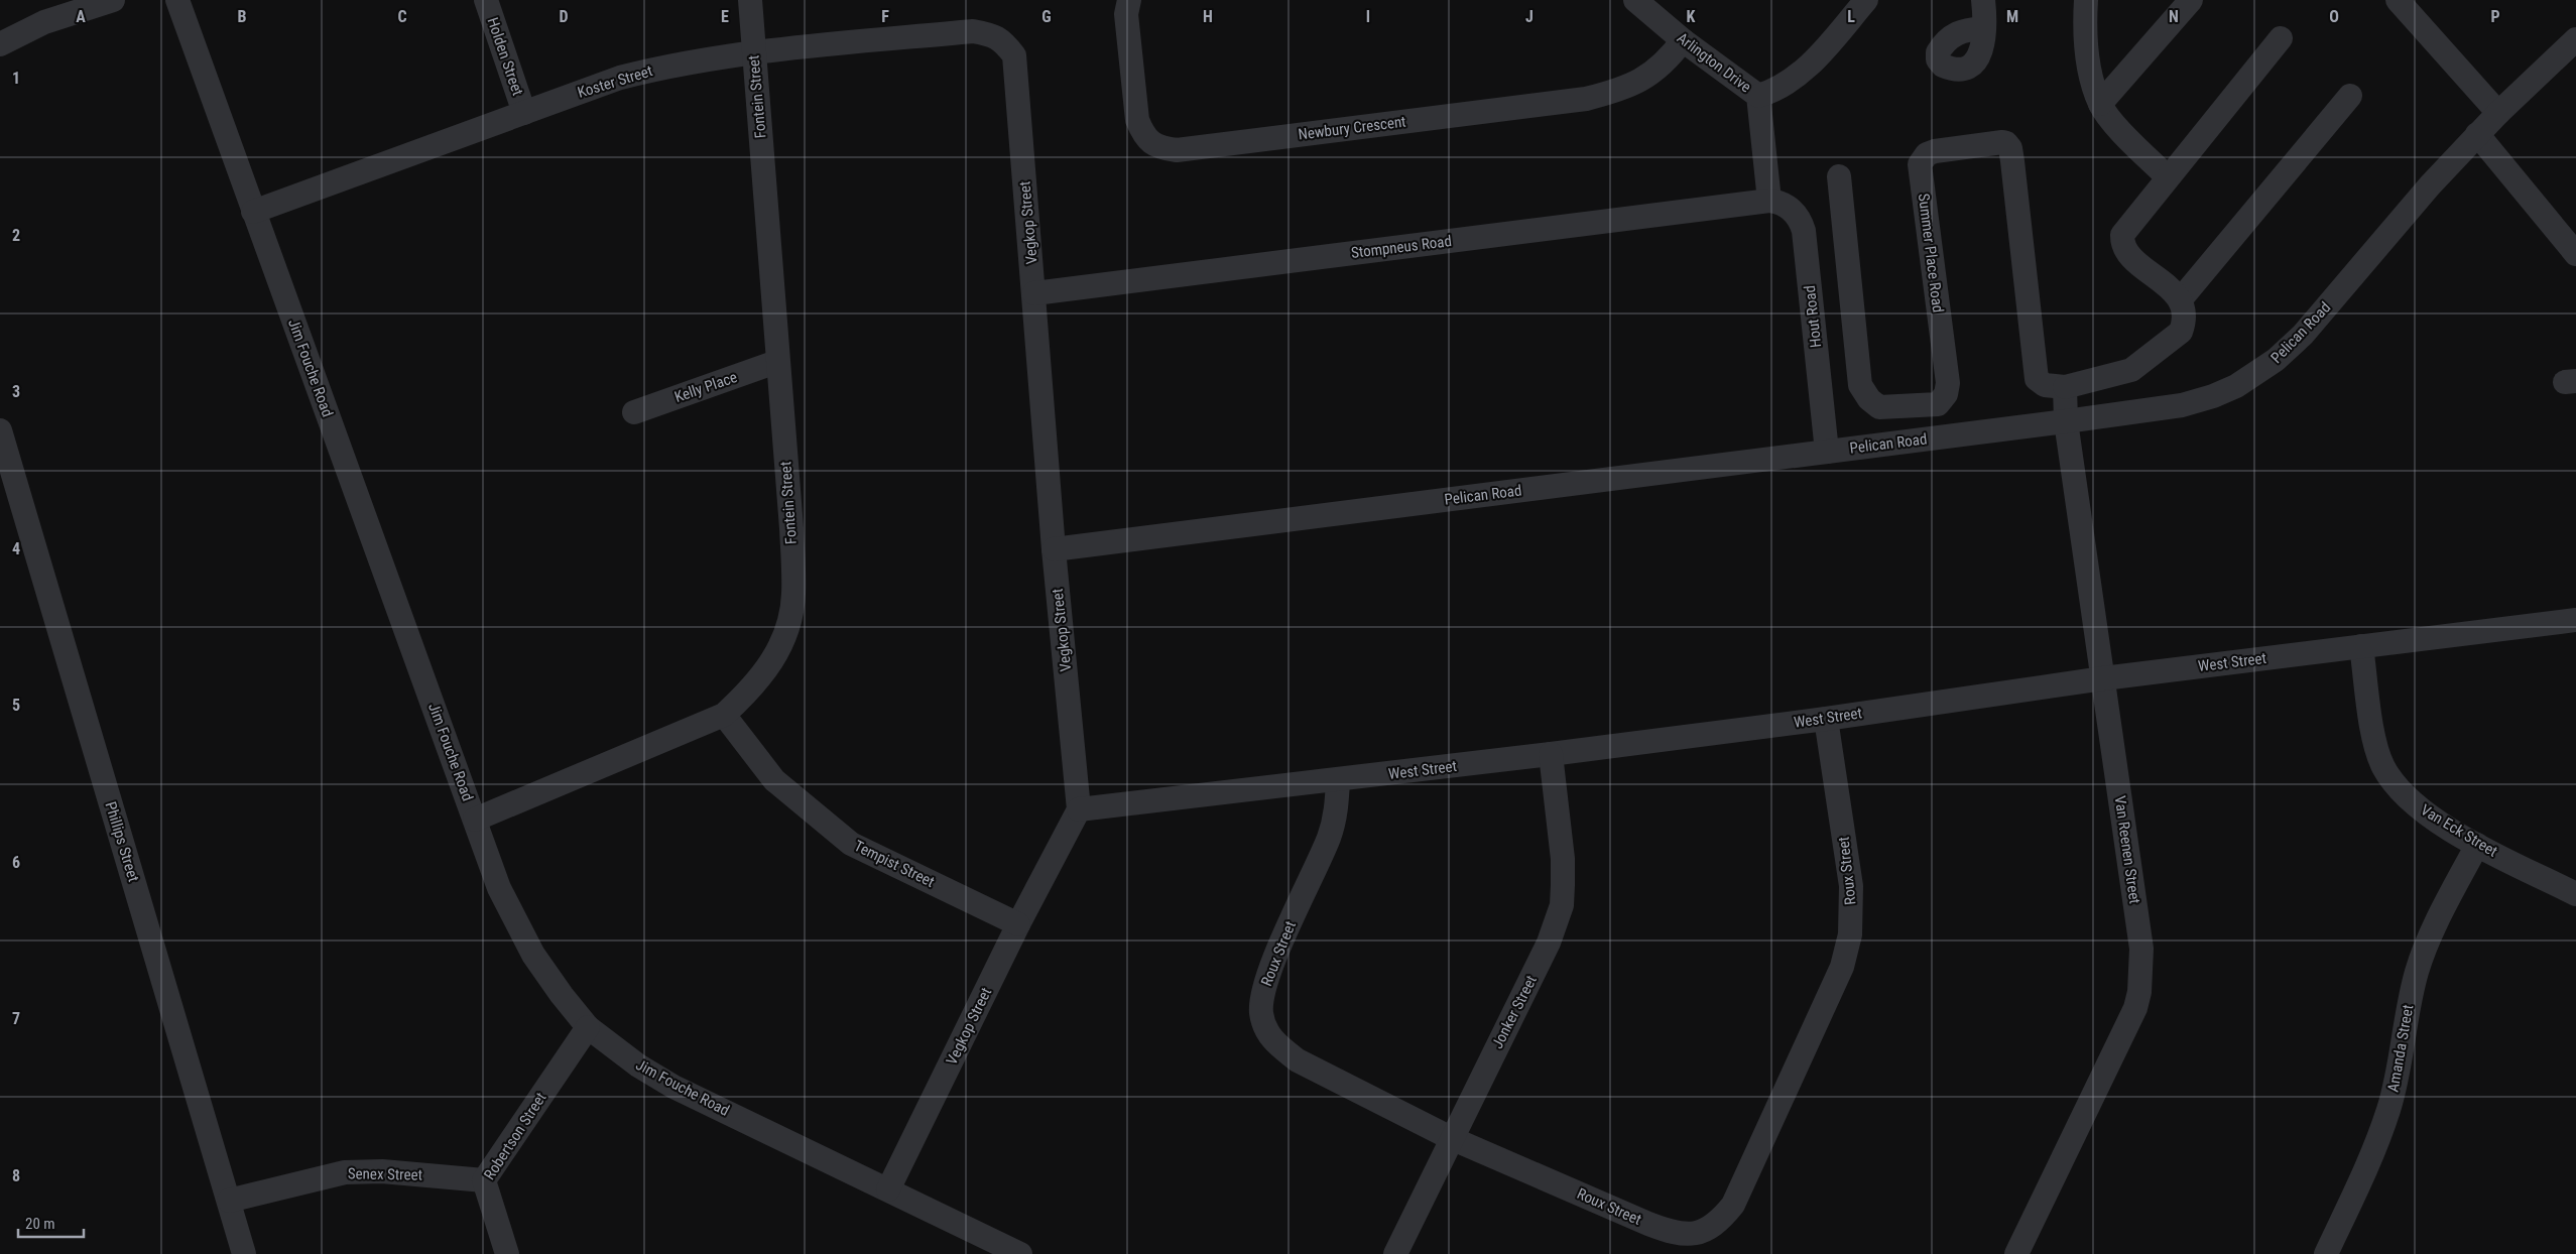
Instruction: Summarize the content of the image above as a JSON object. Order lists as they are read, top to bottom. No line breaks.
{"streets":{"street":["Holden Street","Arlington Drive","Koster Street","Fontein Street","Newbury Crescent","Vegkop Street","Stompneus Road","Summer Place Road","Hout Road","Pelican Road","Jim Fouche Road","Kelly Place","West Street","Van Eck Street","Phillips Street","Van Reenen Street","Tempist Street","Roux Street","Jonker Street","Amanda Street","Robertson Street","Senex Street"]},"crossings":[["Holden Street","Koster Street"],["Arlington Drive","Newbury Crescent"],["Arlington Drive","Stompneus Road"],["Arlington Drive","Hout Road"],["Koster Street","Fontein Street"],["Koster Street","Vegkop Street"],["Koster Street","Jim Fouche Road"],["Fontein Street","Jim Fouche Road"],["Fontein Street","Kelly Place"],["Fontein Street","Tempist Street"],["Vegkop Street","Stompneus Road"],["Vegkop Street","Pelican Road"],["Vegkop Street","Jim Fouche Road"],["Vegkop Street","West Street"],["Vegkop Street","Tempist Street"],["Stompneus Road","Hout Road"],["Hout Road","Pelican Road"],["Pelican Road","Van Reenen Street"],["Jim Fouche Road","Robertson Street"],["West Street","Van Eck Street"],["West Street","Van Reenen Street"],["West Street","Roux Street"],["West Street","Jonker Street"],["Van Eck Street","Amanda Street"],["Phillips Street","Senex Street"],["Roux Street","Jonker Street"],["Robertson Street","Senex Street"]],"scale_bar":"20 m","grid":{"columns":["A","B","C","D","E","F","G","H","I","J","K","L","M","N","O","P"],"rows":["1","2","3","4","5","6","7","8"]}}
